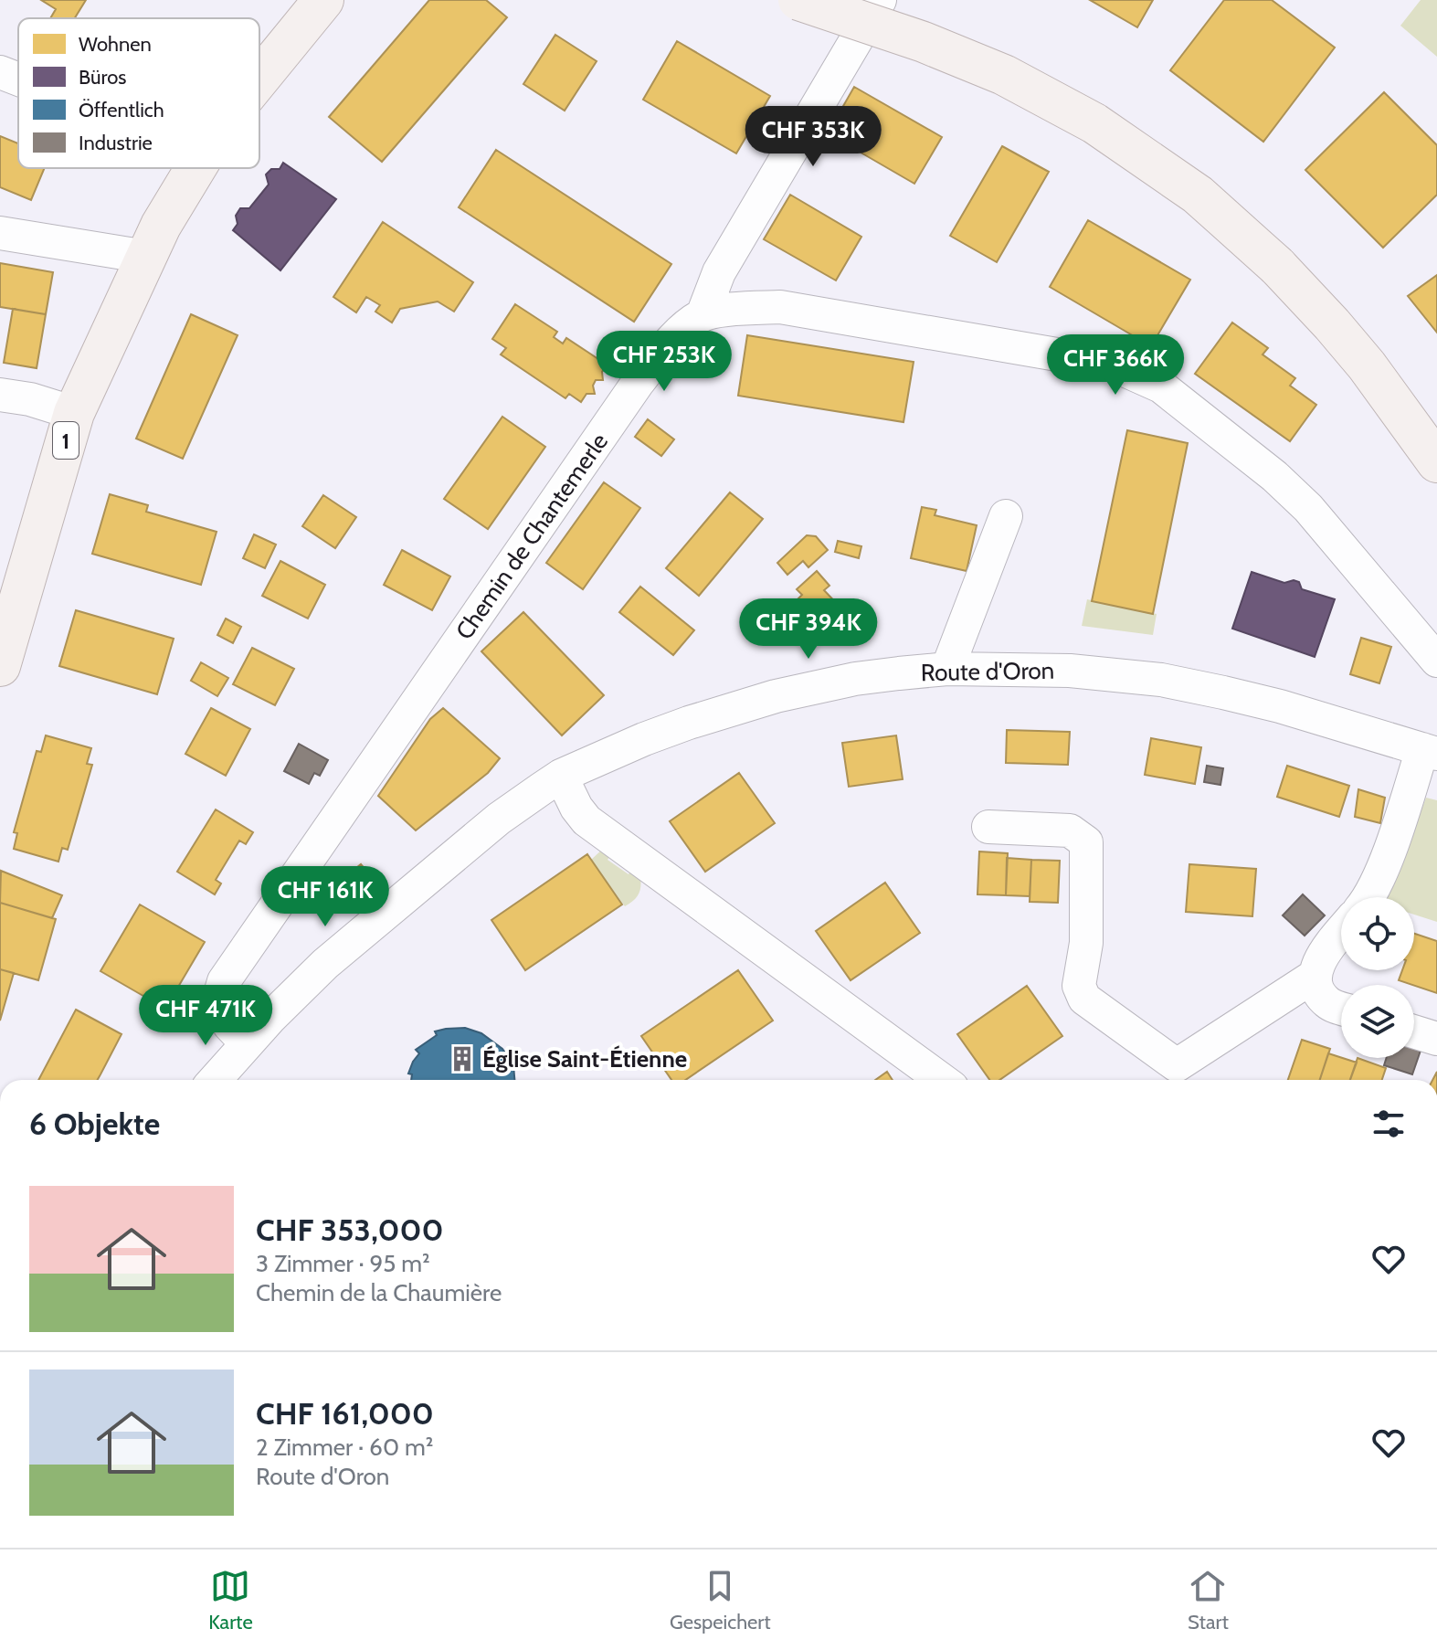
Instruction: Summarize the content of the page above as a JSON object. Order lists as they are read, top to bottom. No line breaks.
{"streets":{"main road":["1"],"street":["Chemin de Chantemerle","Route d'Oron"]},"crossings":[["Chemin de Chantemerle","Route d'Oron"]],"places":{"building":["Église Saint-Étienne"]},"legend":["Wohnen","Büros","Öffentlich","Industrie"],"page":{"price":["CHF 353K","CHF 253K","CHF 366K","CHF 394K","CHF 161K","CHF 471K"],"heading":"6 Objekte","list":[{"name":"CHF 353,000","note":"3 Zimmer · 95 m² · Chemin de la Chaumière"},{"name":"CHF 161,000","note":"2 Zimmer · 60 m² · Route d'Oron"}],"tabs":["Karte","Gespeichert","Start"]}}
